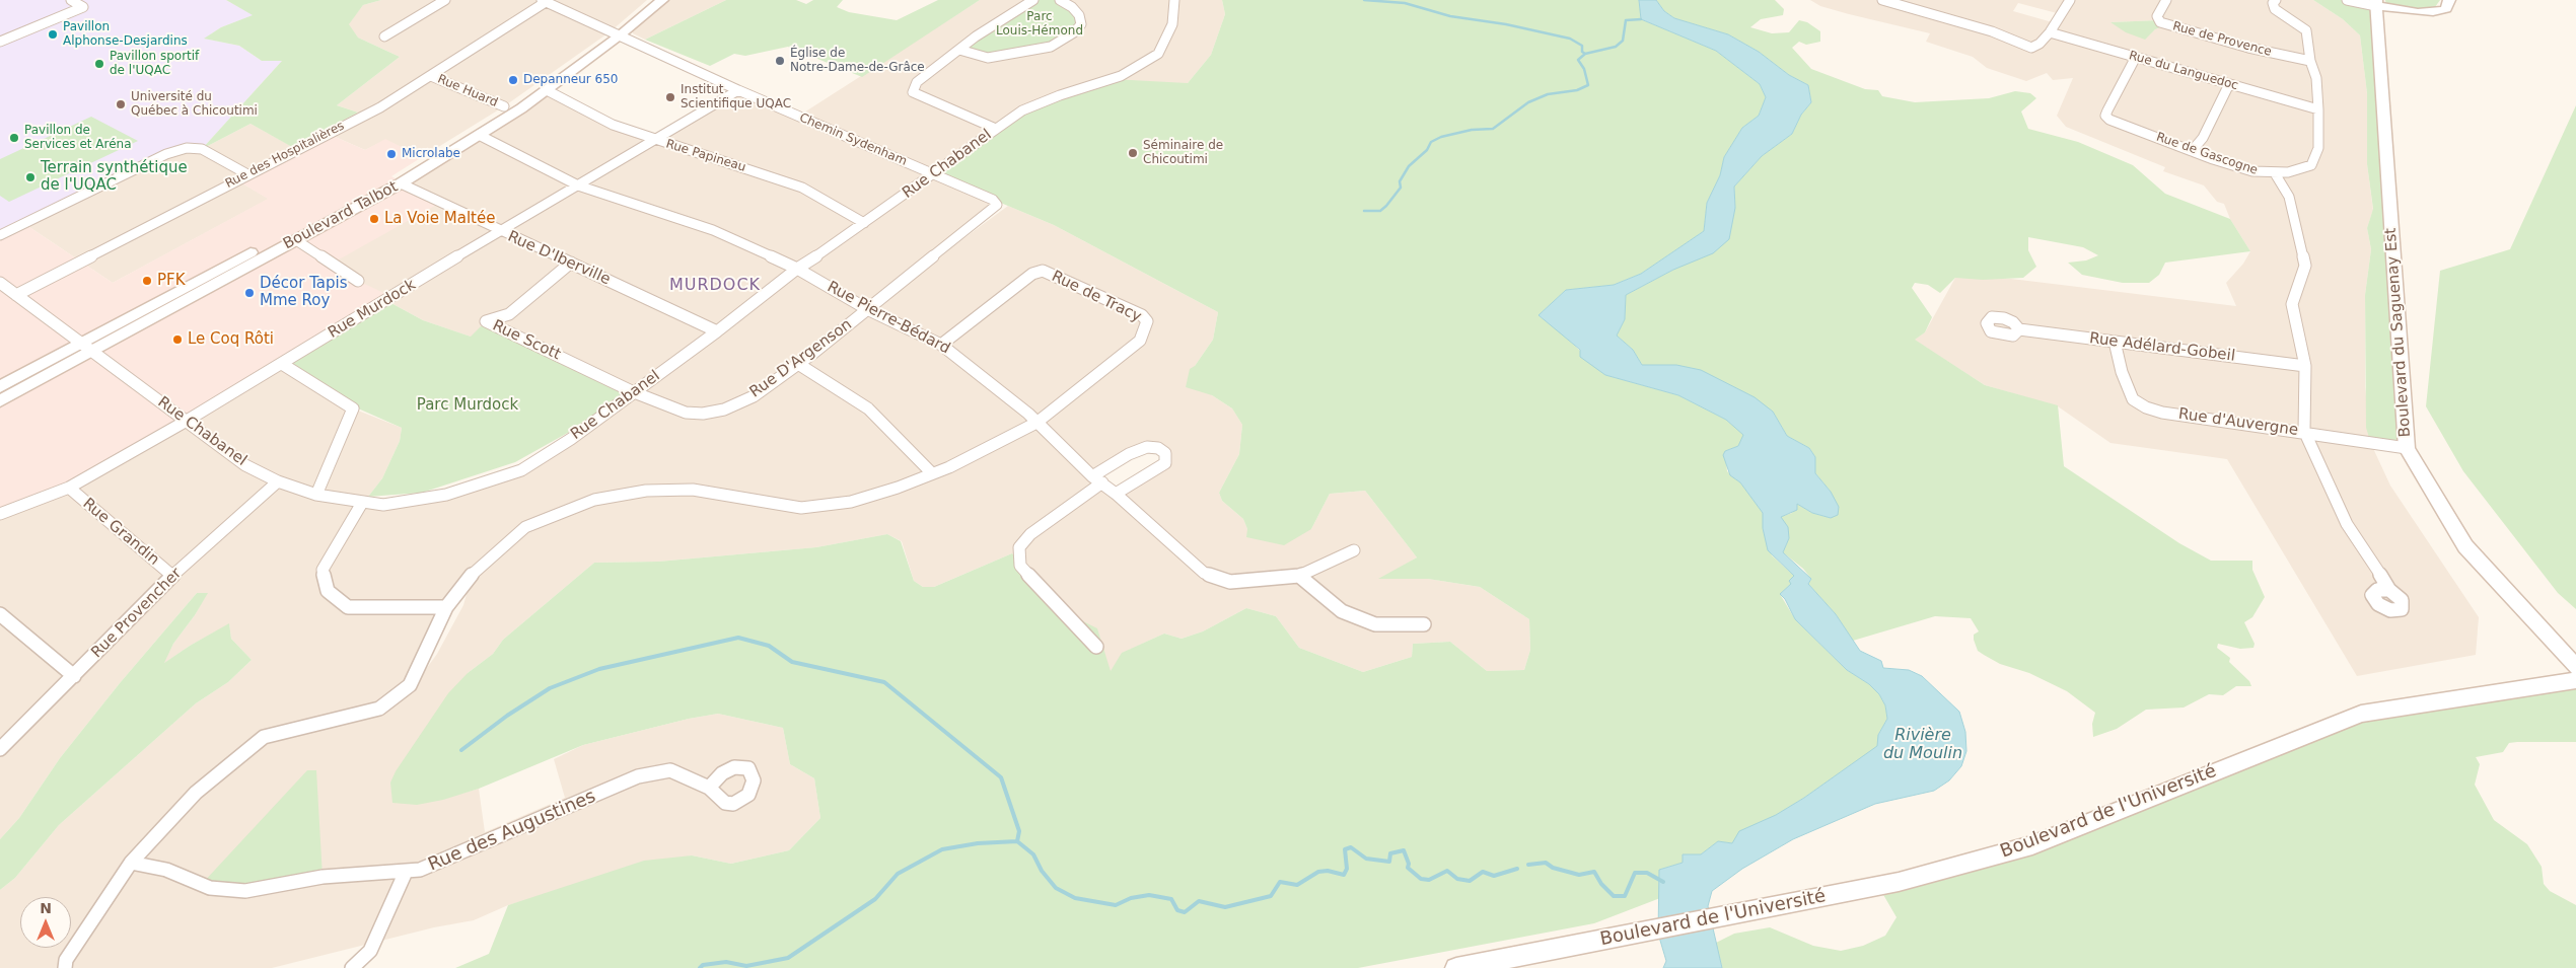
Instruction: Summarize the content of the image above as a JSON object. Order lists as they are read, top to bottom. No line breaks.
{"streets":{"main road":["Boulevard Talbot","Boulevard du Saguenay Est","Boulevard de l'Université"],"street":["Rue de Provence","Rue du Languedoc","Rue Huard","Chemin Sydenham","Rue de Gascogne","Rue des Hospitalières","Rue Papineau","Rue Chabanel","Rue D'Iberville","Rue de Tracy","Rue Murdock","Rue Pierre-Bédard","Rue Scott","Rue Adélard-Gobeil","Rue D'Argenson","Rue d'Auvergne","Rue Grandin","Rue Provencher","Rue des Augustines"]},"crossings":[["Rue de Provence","Rue de Gascogne"],["Rue du Languedoc","Rue de Gascogne"],["Rue Huard","Rue des Hospitalières"],["Rue Huard","Boulevard Talbot"],["Chemin Sydenham","Rue des Hospitalières"],["Chemin Sydenham","Rue Chabanel"],["Chemin Sydenham","Boulevard Talbot"],["Chemin Sydenham","Rue Murdock"],["Chemin Sydenham","Rue D'Argenson"],["Rue des Hospitalières","Rue Chabanel"],["Rue Papineau","Rue Chabanel"],["Rue Papineau","Boulevard Talbot"],["Rue Papineau","Rue Murdock"],["Rue Chabanel","Boulevard Talbot"],["Rue Chabanel","Rue D'Iberville"],["Rue Chabanel","Rue Murdock"],["Rue Chabanel","Rue Pierre-Bédard"],["Rue Chabanel","Rue Scott"],["Rue Chabanel","Rue D'Argenson"],["Rue Chabanel","Rue Provencher"],["Boulevard Talbot","Rue D'Iberville"],["Boulevard Talbot","Rue Pierre-Bédard"],["Rue D'Iberville","Rue Murdock"],["Rue D'Iberville","Rue Scott"],["Rue de Tracy","Rue Pierre-Bédard"],["Rue Murdock","Rue Pierre-Bédard"],["Rue Murdock","Rue Grandin"],["Rue Pierre-Bédard","Rue D'Argenson"],["Boulevard du Saguenay Est","Rue d'Auvergne"],["Rue Scott","Rue D'Argenson"],["Rue Adélard-Gobeil","Rue d'Auvergne"],["Rue Grandin","Rue Provencher"]],"districts":["MURDOCK"],"water":["Rivière du Moulin"],"parks":["Parc Louis-Hémond","Parc Murdock"],"places":["Pavillon Alphonse-Desjardins","Église de Notre-Dame-de-Grâce","Pavillon sportif de l'UQAC","Depanneur 650","Institut Scientifique UQAC","Université du Québec à Chicoutimi","Pavillon de Services et Aréna","Séminaire de Chicoutimi","Microlabe","Terrain synthétique de l'UQAC","La Voie Maltée","PFK","Décor Tapis Mme Roy","Le Coq Rôti"],"north":"top"}
